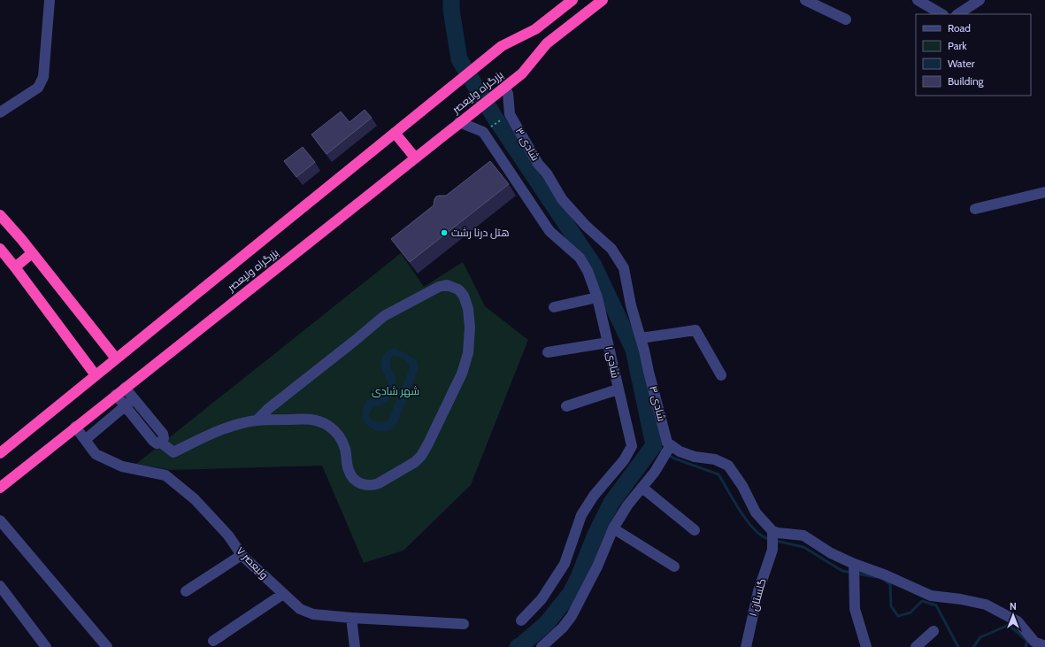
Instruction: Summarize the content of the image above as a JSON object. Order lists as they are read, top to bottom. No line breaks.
{"streets":{"highway":["بزرگراه ولیعصر"],"street":["شادی ۳","شادی ۱","ولیعصر ۷","گلستان ۱"]},"crossings":[["بزرگراه ولیعصر","شادی ۳"],["بزرگراه ولیعصر","ولیعصر ۷"]],"parks":["شهر شادی"],"places":["هتل درنا رشت"],"legend":["Road","Park","Water","Building"],"north":"top"}
